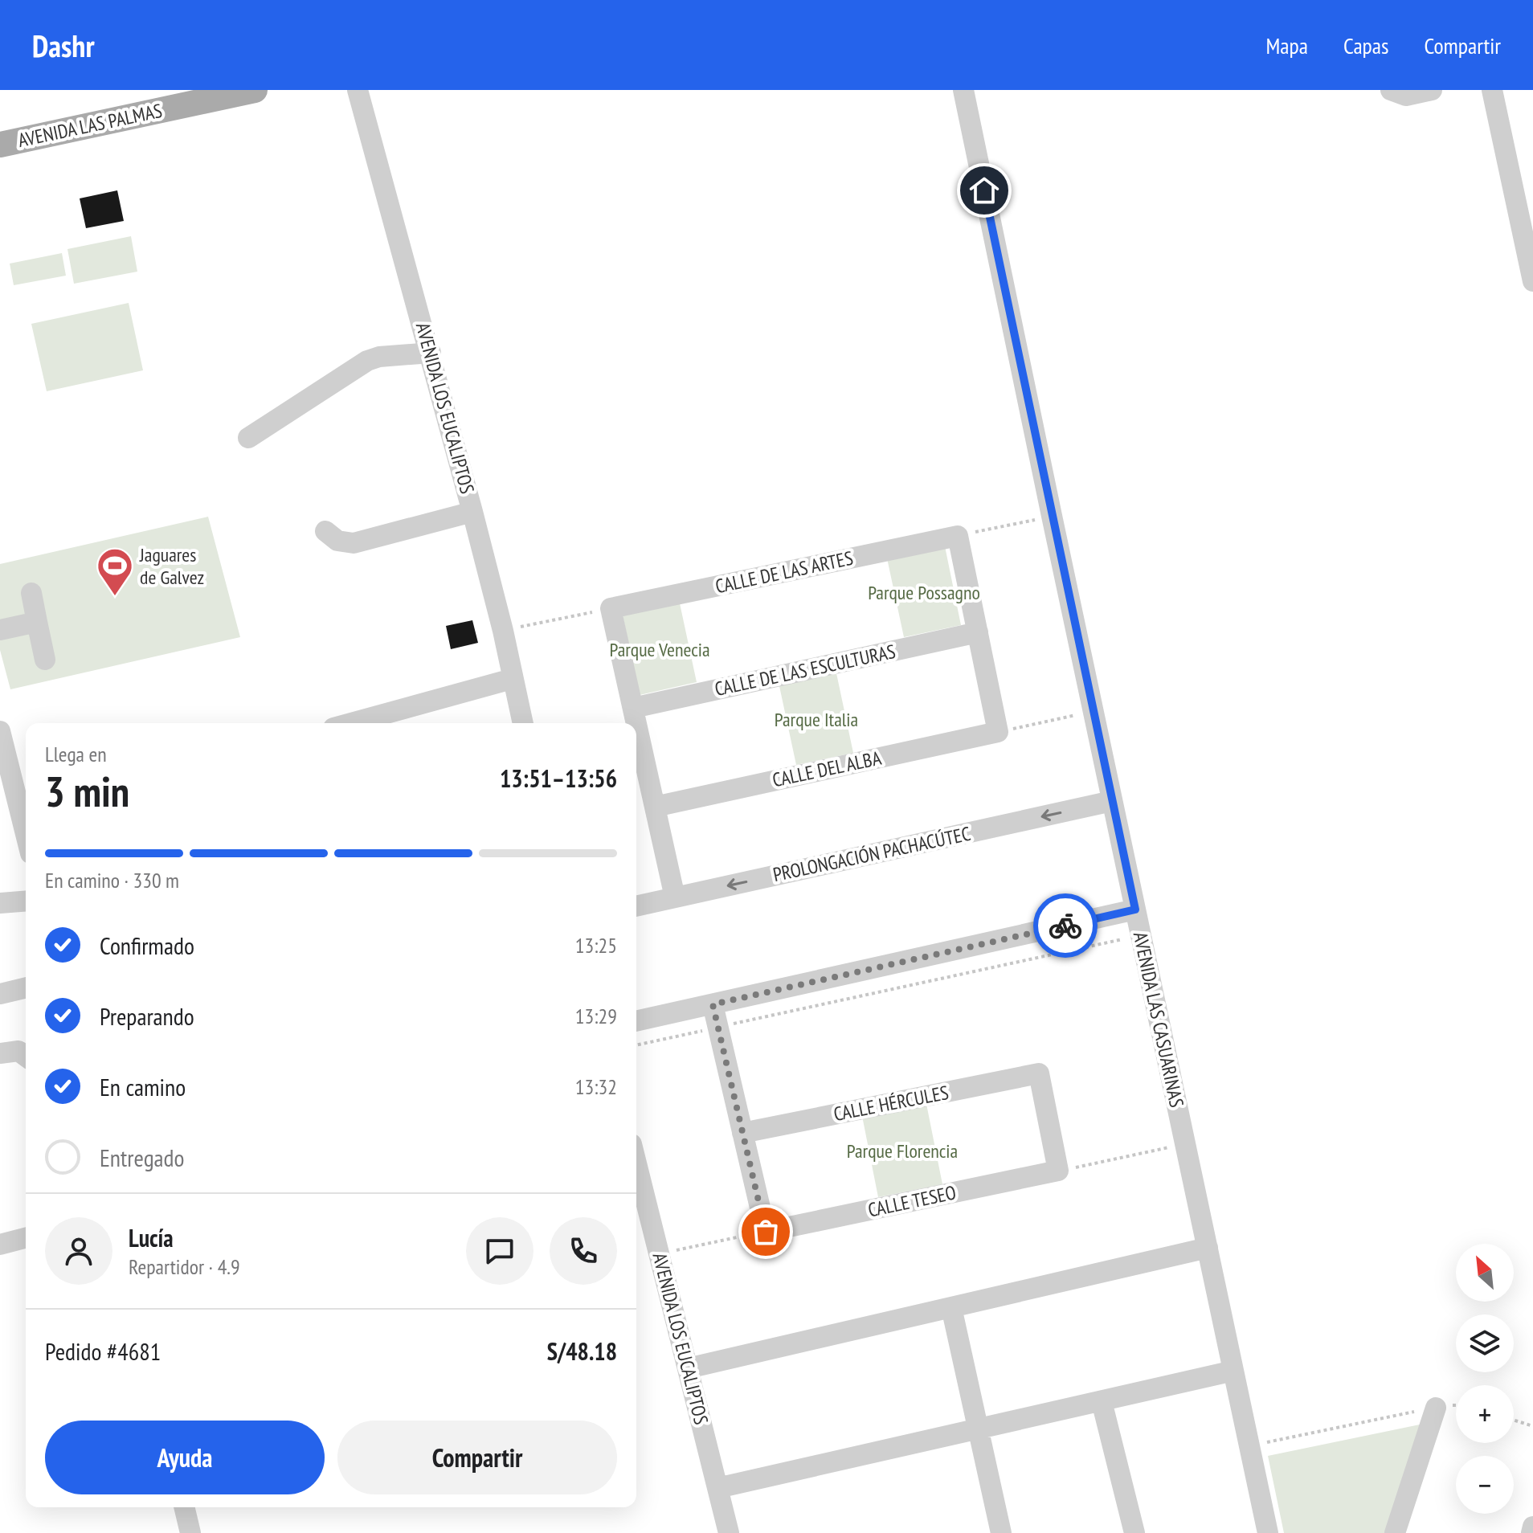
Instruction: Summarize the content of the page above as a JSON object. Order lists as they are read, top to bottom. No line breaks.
{"streets":{"main road":["AVENIDA LAS PALMAS"],"street":["AVENIDA LOS EUCALIPTOS","CALLE DE LAS ARTES","CALLE DE LAS ESCULTURAS","CALLE DEL ALBA","PROLONGACIÓN PACHACÚTEC","AVENIDA LAS CASUARINAS","CALLE HÉRCULES","CALLE TESEO"]},"crossings":[["PROLONGACIÓN PACHACÚTEC","AVENIDA LAS CASUARINAS"],["CALLE HÉRCULES","CALLE TESEO"]],"parks":["Parque Possagno","Parque Venecia","Parque Italia","Parque Florencia"],"places":{"sports":["Jaguares de Galvez"]},"north":"top left","page":{"header":"Dashr","nav":["Mapa","Capas","Compartir"],"heading":["3 min","Llega en","13:51–13:56"],"panel":["Lucía","Repartidor · 4.9","Pedido #4681","S/48.18"],"bar":"En camino · 330 m","list":[["Confirmado","13:25"],["Preparando","13:29"],["En camino","13:32"],"Entregado"],"map_buttons":["+","−"],"buttons":["Ayuda","Compartir"]}}
